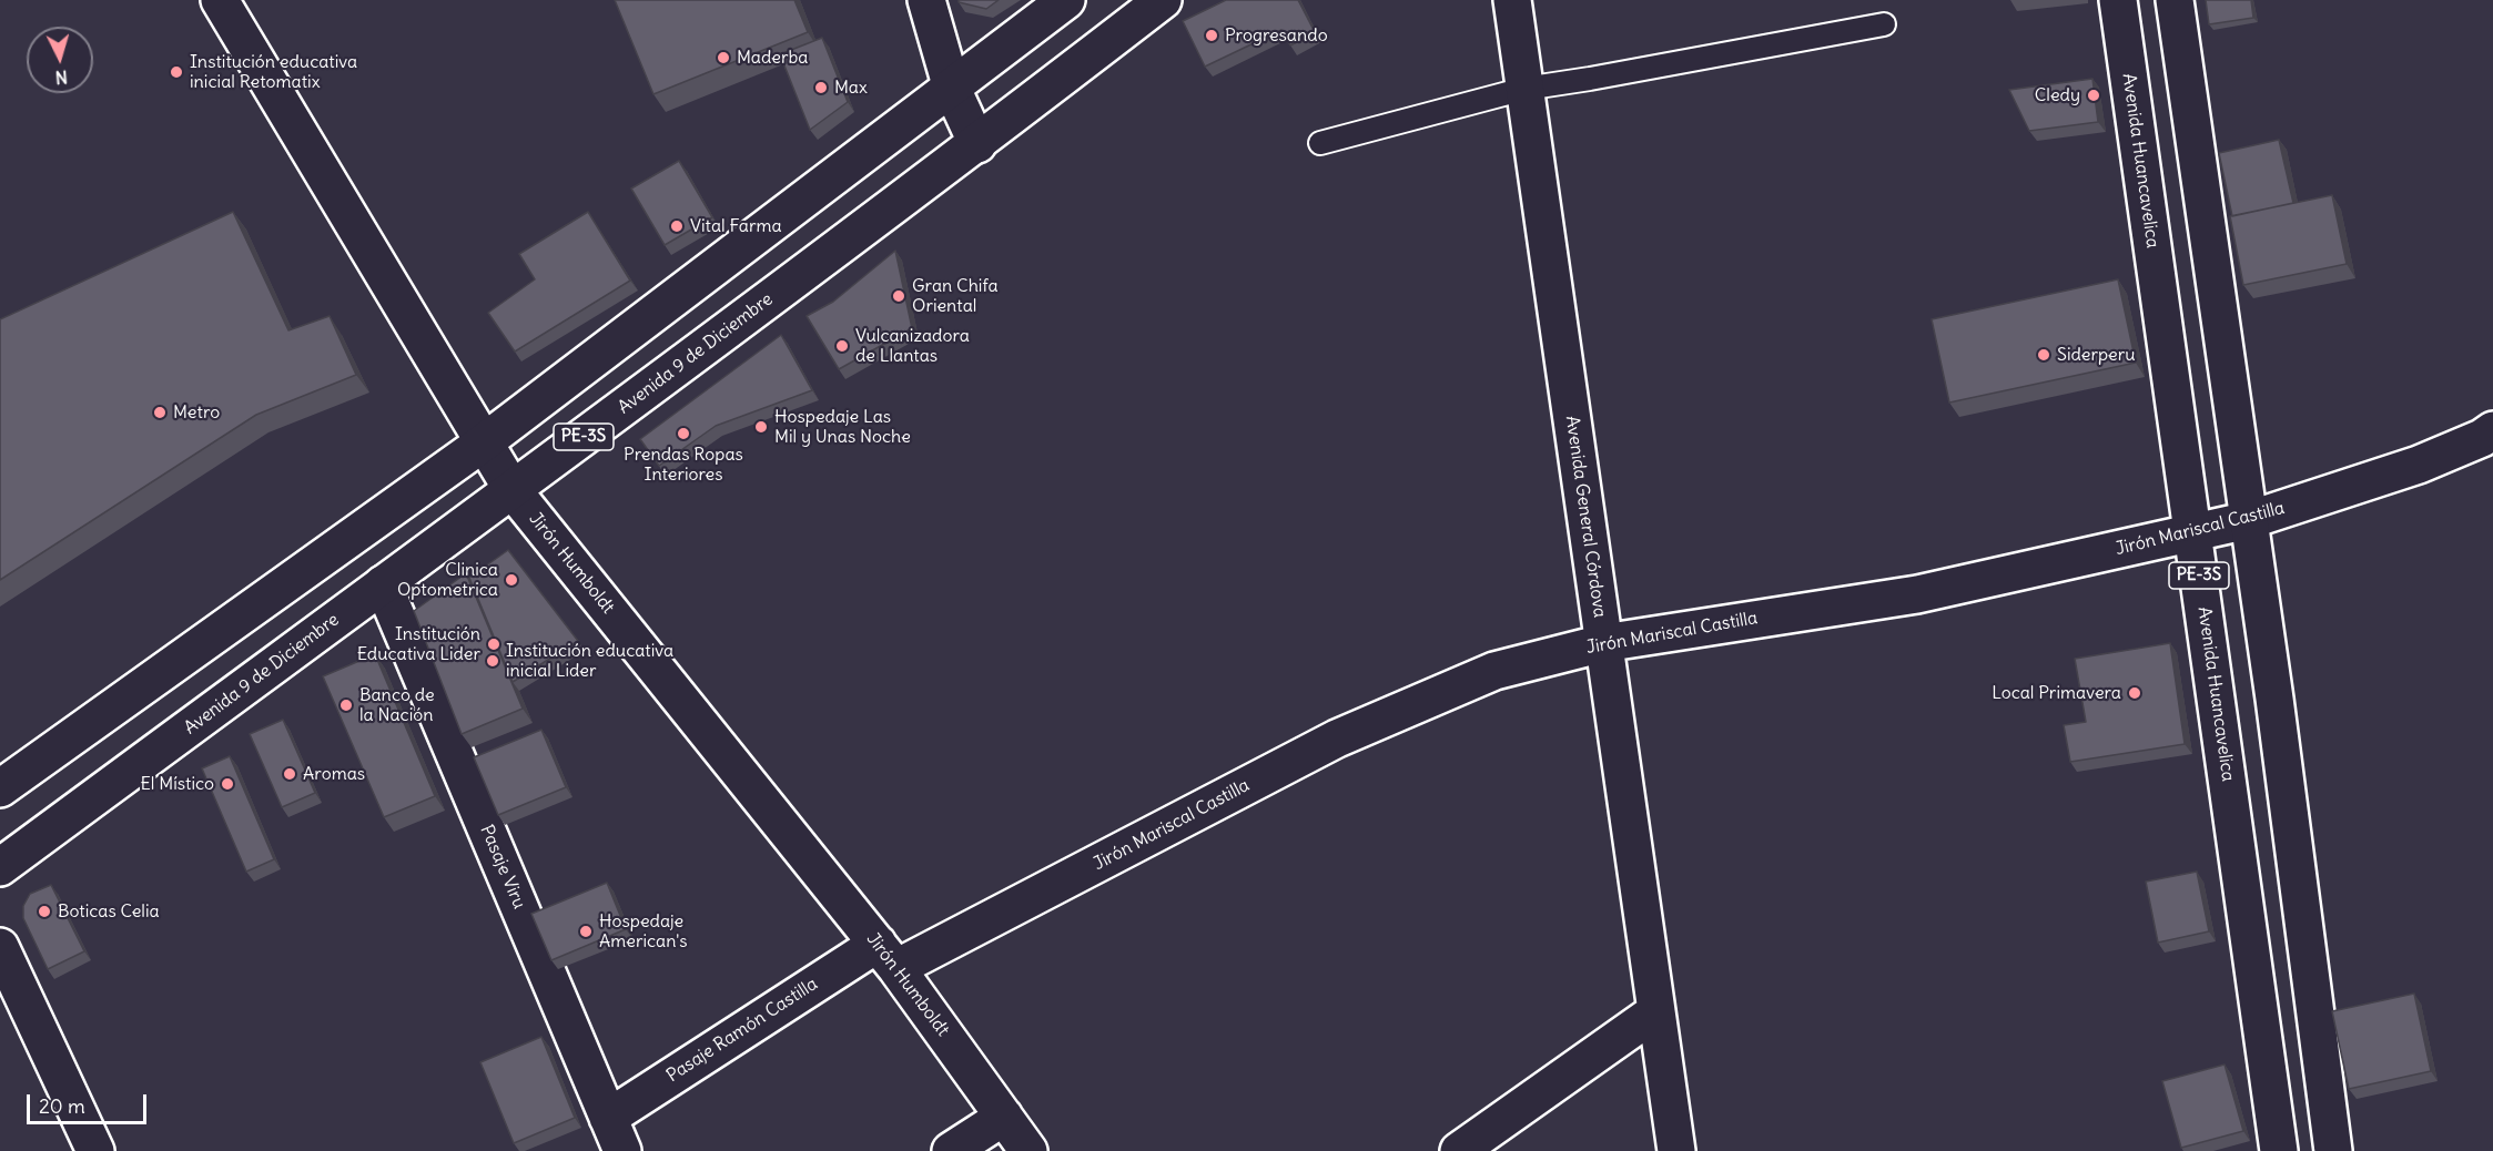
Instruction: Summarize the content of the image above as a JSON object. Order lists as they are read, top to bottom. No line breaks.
{"streets":{"main road":["Avenida Huancavelica","Avenida 9 de Diciembre","PE-3S","Avenida General Córdova","Jirón Mariscal Castilla","Jirón Humboldt","Pasaje Viru","Pasaje Ramón Castilla"]},"crossings":[["Avenida Huancavelica","Jirón Mariscal Castilla"],["Avenida 9 de Diciembre","Jirón Humboldt"],["Avenida 9 de Diciembre","Pasaje Viru"],["PE-3S","Jirón Mariscal Castilla"],["PE-3S","Jirón Humboldt"],["Avenida General Córdova","Jirón Mariscal Castilla"],["Jirón Mariscal Castilla","Jirón Humboldt"],["Jirón Mariscal Castilla","Pasaje Ramón Castilla"],["Jirón Humboldt","Pasaje Ramón Castilla"],["Pasaje Viru","Pasaje Ramón Castilla"]],"places":["Progresando","Maderba","Institución educativa inicial Retomatix","Max","Cledy","Vital Farma","Gran Chifa Oriental","Vulcanizadora de Llantas","Siderperu","Metro","Hospedaje Las Mil y Unas Noche","Prendas Ropas Interiores","Clinica Optometrica","Institución Educativa Lider","Institución educativa inicial Lider","Local Primavera","Banco de la Nación","Aromas","El Místico","Boticas Celia","Hospedaje American's"],"scale_bar":"20 m","north":"bottom"}
